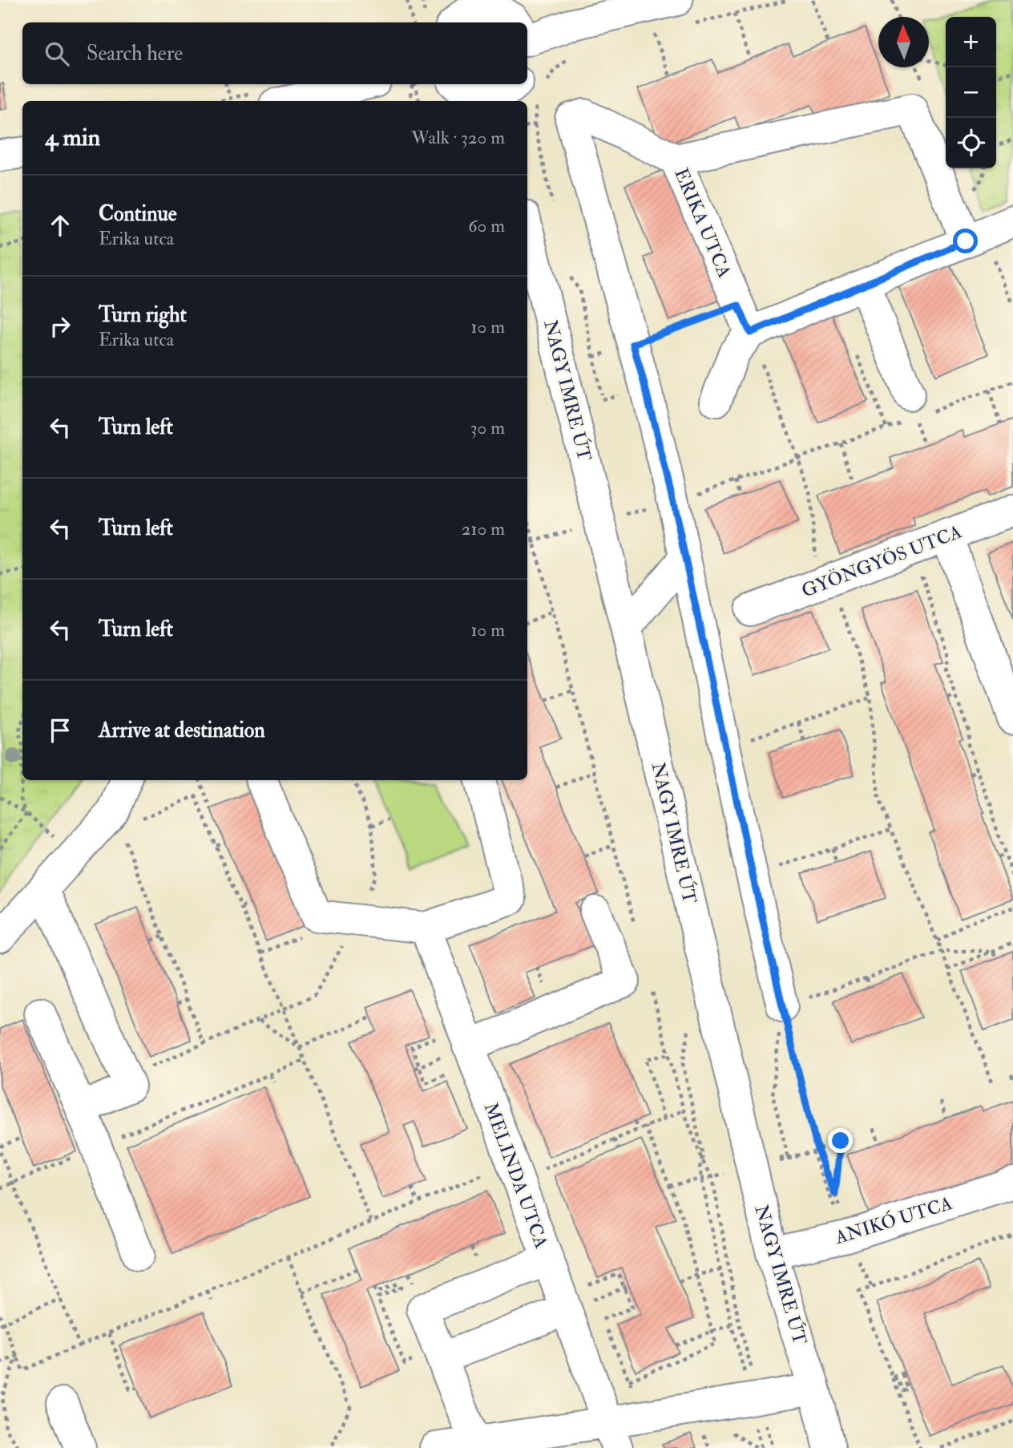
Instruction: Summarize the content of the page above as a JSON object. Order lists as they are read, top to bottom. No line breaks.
{"streets":{"street":["ERIKA UTCA","NAGY IMRE ÚT","GYÖNGYÖS UTCA","MELINDA UTCA","ANIKÓ UTCA"]},"crossings":[["NAGY IMRE ÚT","ANIKÓ UTCA"]],"north":"top","page":{"map_buttons":["+","−"],"search":"Search here","heading":["4 min","Walk · 320 m"],"list":[["Continue","Erika utca","60 m"],["Turn right","Erika utca","10 m"],["Turn left","30 m"],["Turn left","210 m"],["Turn left","10 m"],"Arrive at destination"]}}
